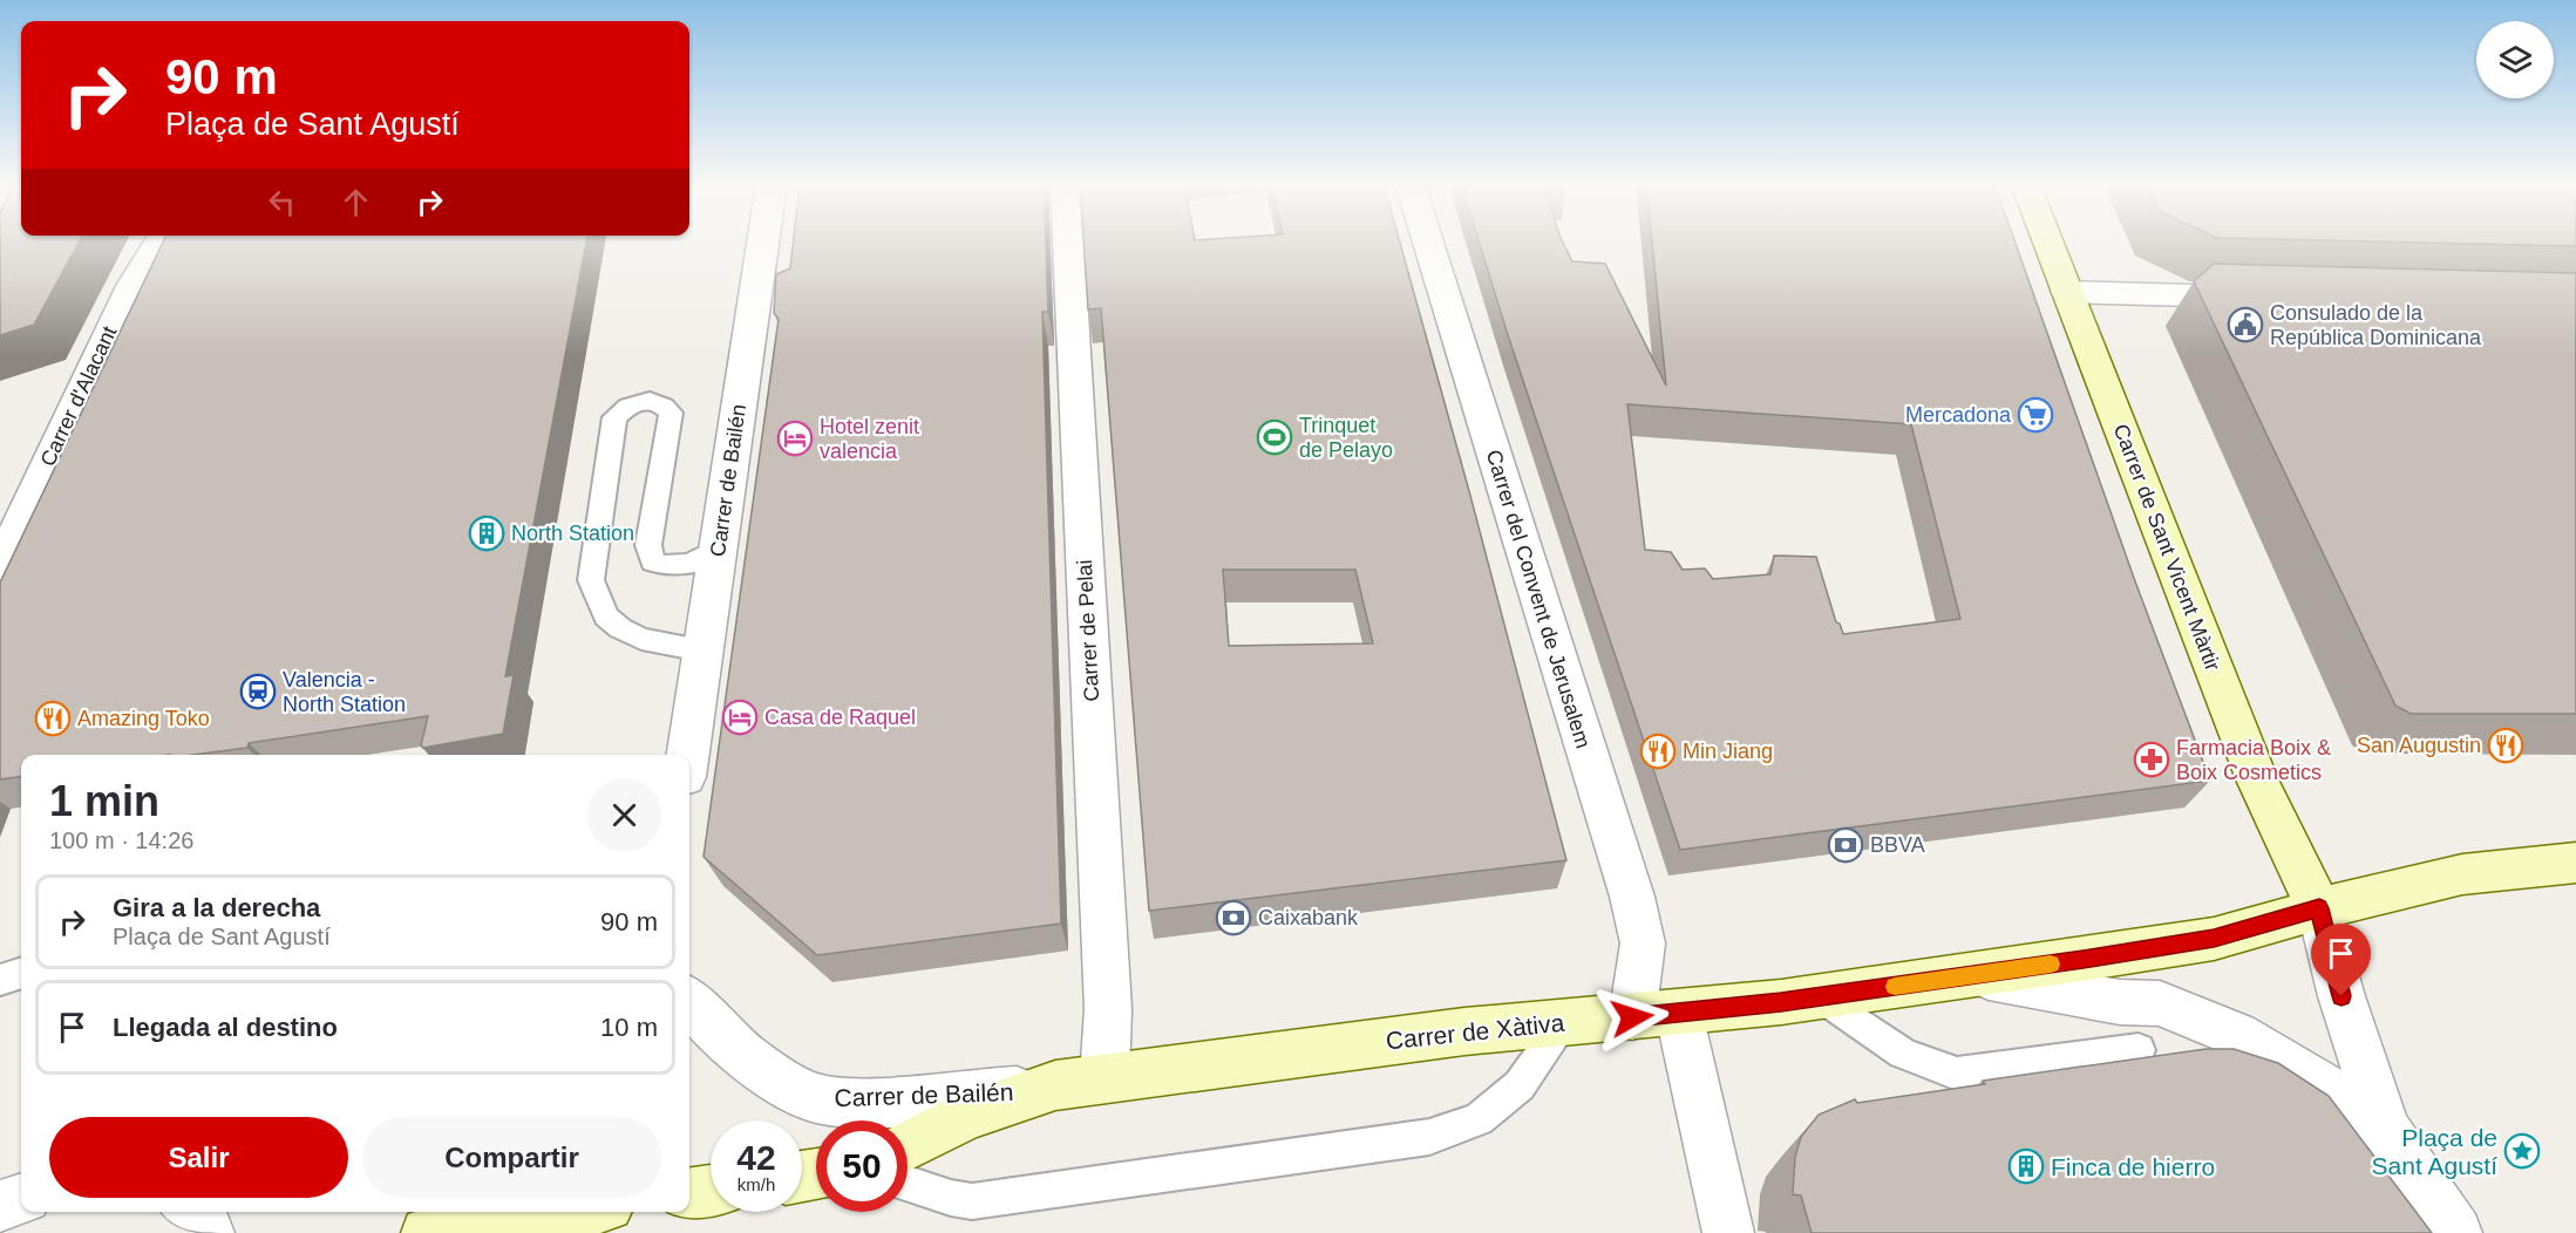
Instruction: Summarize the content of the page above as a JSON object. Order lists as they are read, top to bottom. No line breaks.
{"streets":{"main road":["Carrer de Sant Vicent Màrtir","Carrer de Xàtiva"],"street":["Carrer d'Alacant","Carrer de Bailén","Carrer del Convent de Jerusalem","Carrer de Pelai"]},"crossings":[["Carrer de Bailén","Carrer de Xàtiva"],["Carrer de Sant Vicent Màrtir","Carrer de Xàtiva"],["Carrer del Convent de Jerusalem","Carrer de Xàtiva"],["Carrer de Pelai","Carrer de Xàtiva"]],"places":{"public building":["Consulado de la República Dominicana"],"supermarket":["Mercadona"],"sports":["Trinquet de Pelayo"],"hotel":["Hotel zenit valencia","Casa de Raquel"],"building":["North Station","Finca de hierro"],"station":["Valencia - North Station"],"restaurant":["Amazing Toko","San Augustin","Min Jiang"],"pharmacy":["Farmacia Boix & Boix Cosmetics"],"bank":["BBVA","Caixabank"],"place":["Plaça de Sant Agustí"]},"page":{"turn":["90 m","Plaça de Sant Agustí"],"heading":["1 min","100 m · 14:26"],"list":[{"name":"Gira a la derecha","note":"Plaça de Sant Agustí","value":"90 m"},{"name":"Llegada al destino","value":"10 m"}],"buttons":["Salir","Compartir"],"speed":"42 km/h","limit":"50"}}
